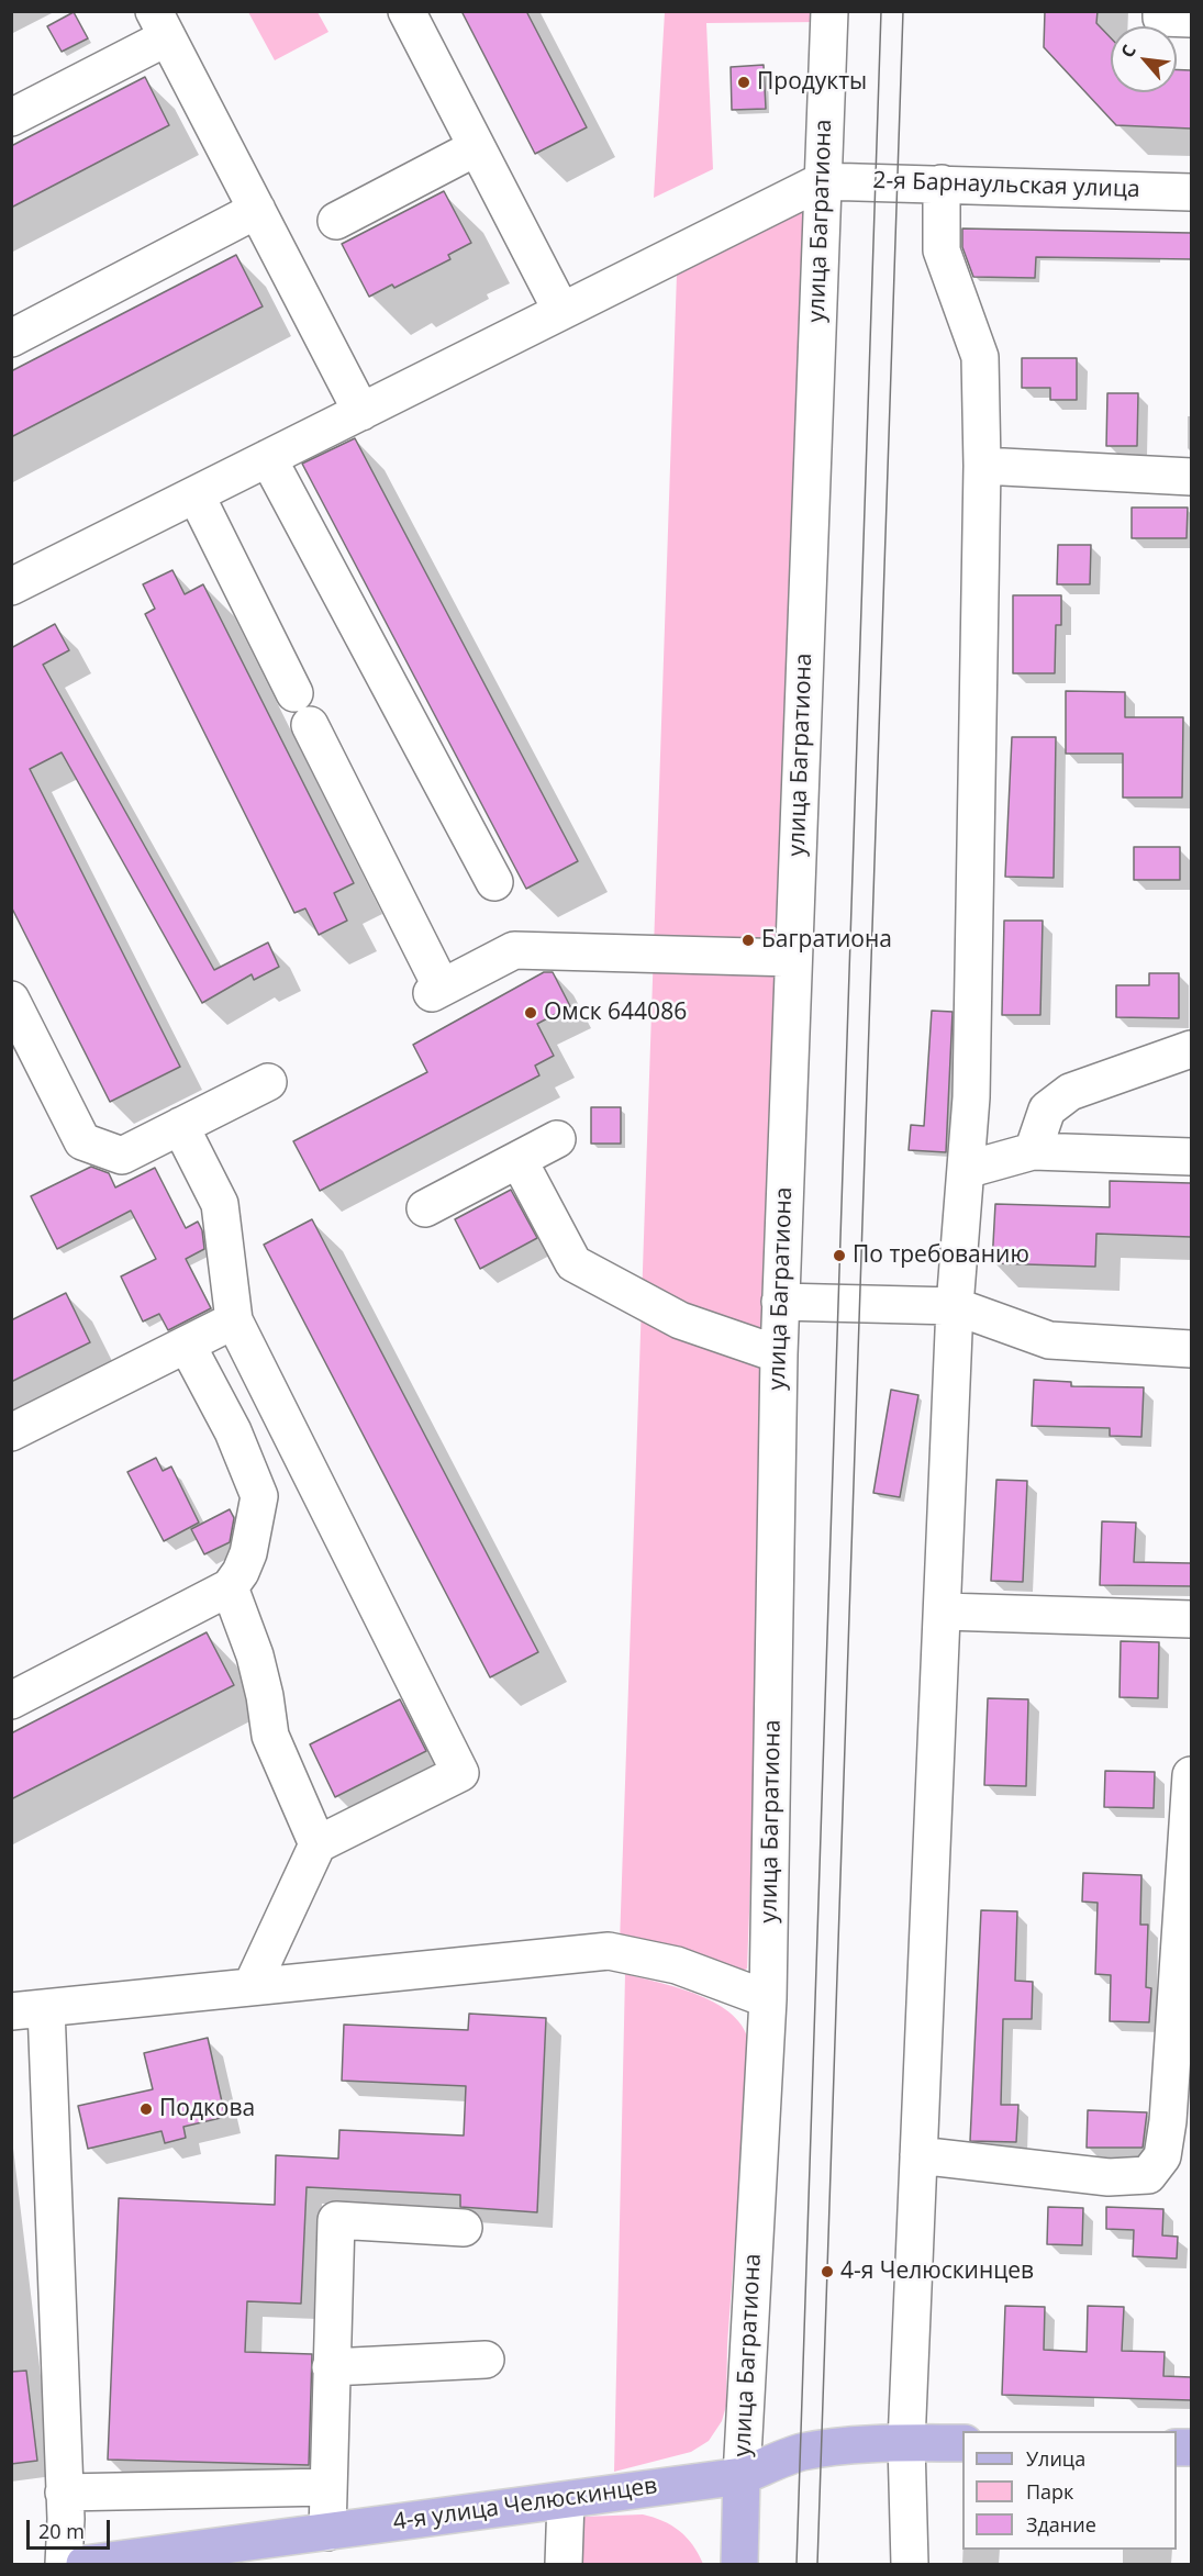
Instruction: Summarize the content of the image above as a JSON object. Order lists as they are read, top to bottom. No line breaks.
{"streets":{"main road":["улица Багратиона","4-я улица Челюскинцев"],"street":["2-я Барнаульская улица"]},"crossings":[["2-я Барнаульская улица","улица Багратиона"],["улица Багратиона","4-я улица Челюскинцев"]],"places":["Продукты","Багратиона","Омск 644086","По требованию","Подкова","4-я Челюскинцев"],"legend":["Улица","Парк","Здание"],"scale_bar":"20 m","north":"top left"}
